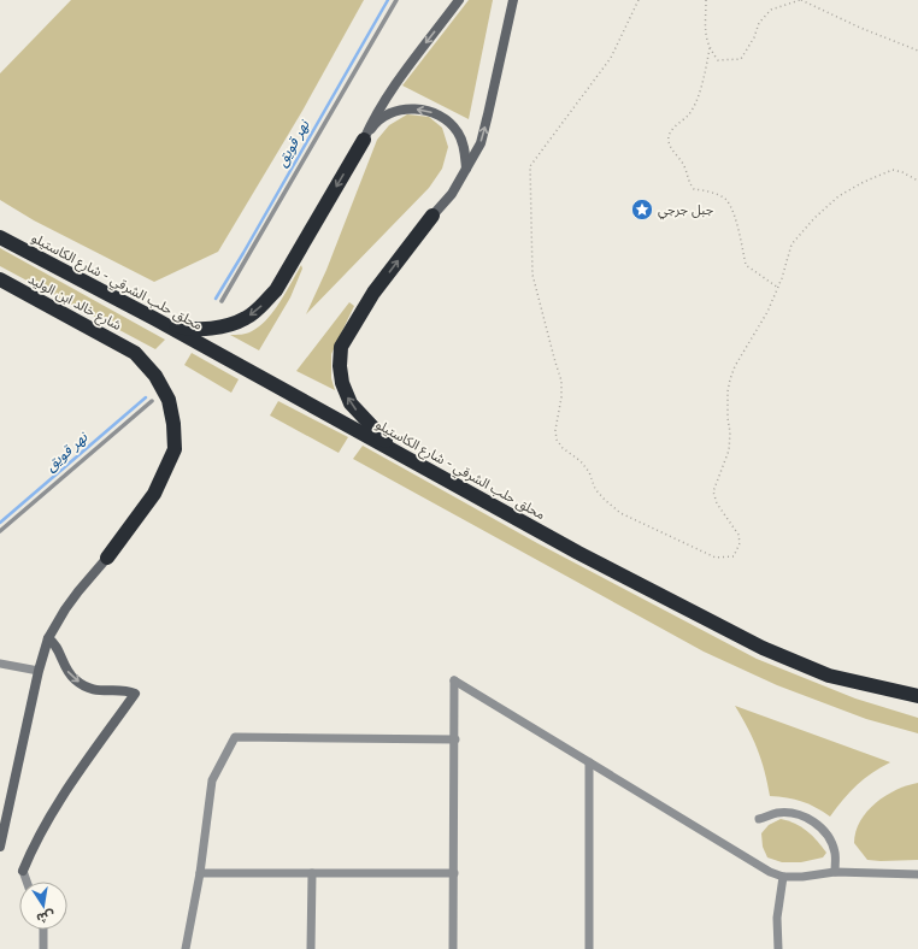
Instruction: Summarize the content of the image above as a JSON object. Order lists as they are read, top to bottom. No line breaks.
{"streets":{"highway":["محلق حلب الشرقي - شارع الكاستيلو","شارع خالد ابن الوليد"]},"water":["نهر قويق"],"places":{"place":["جبل جرجي"]},"north":"bottom"}
